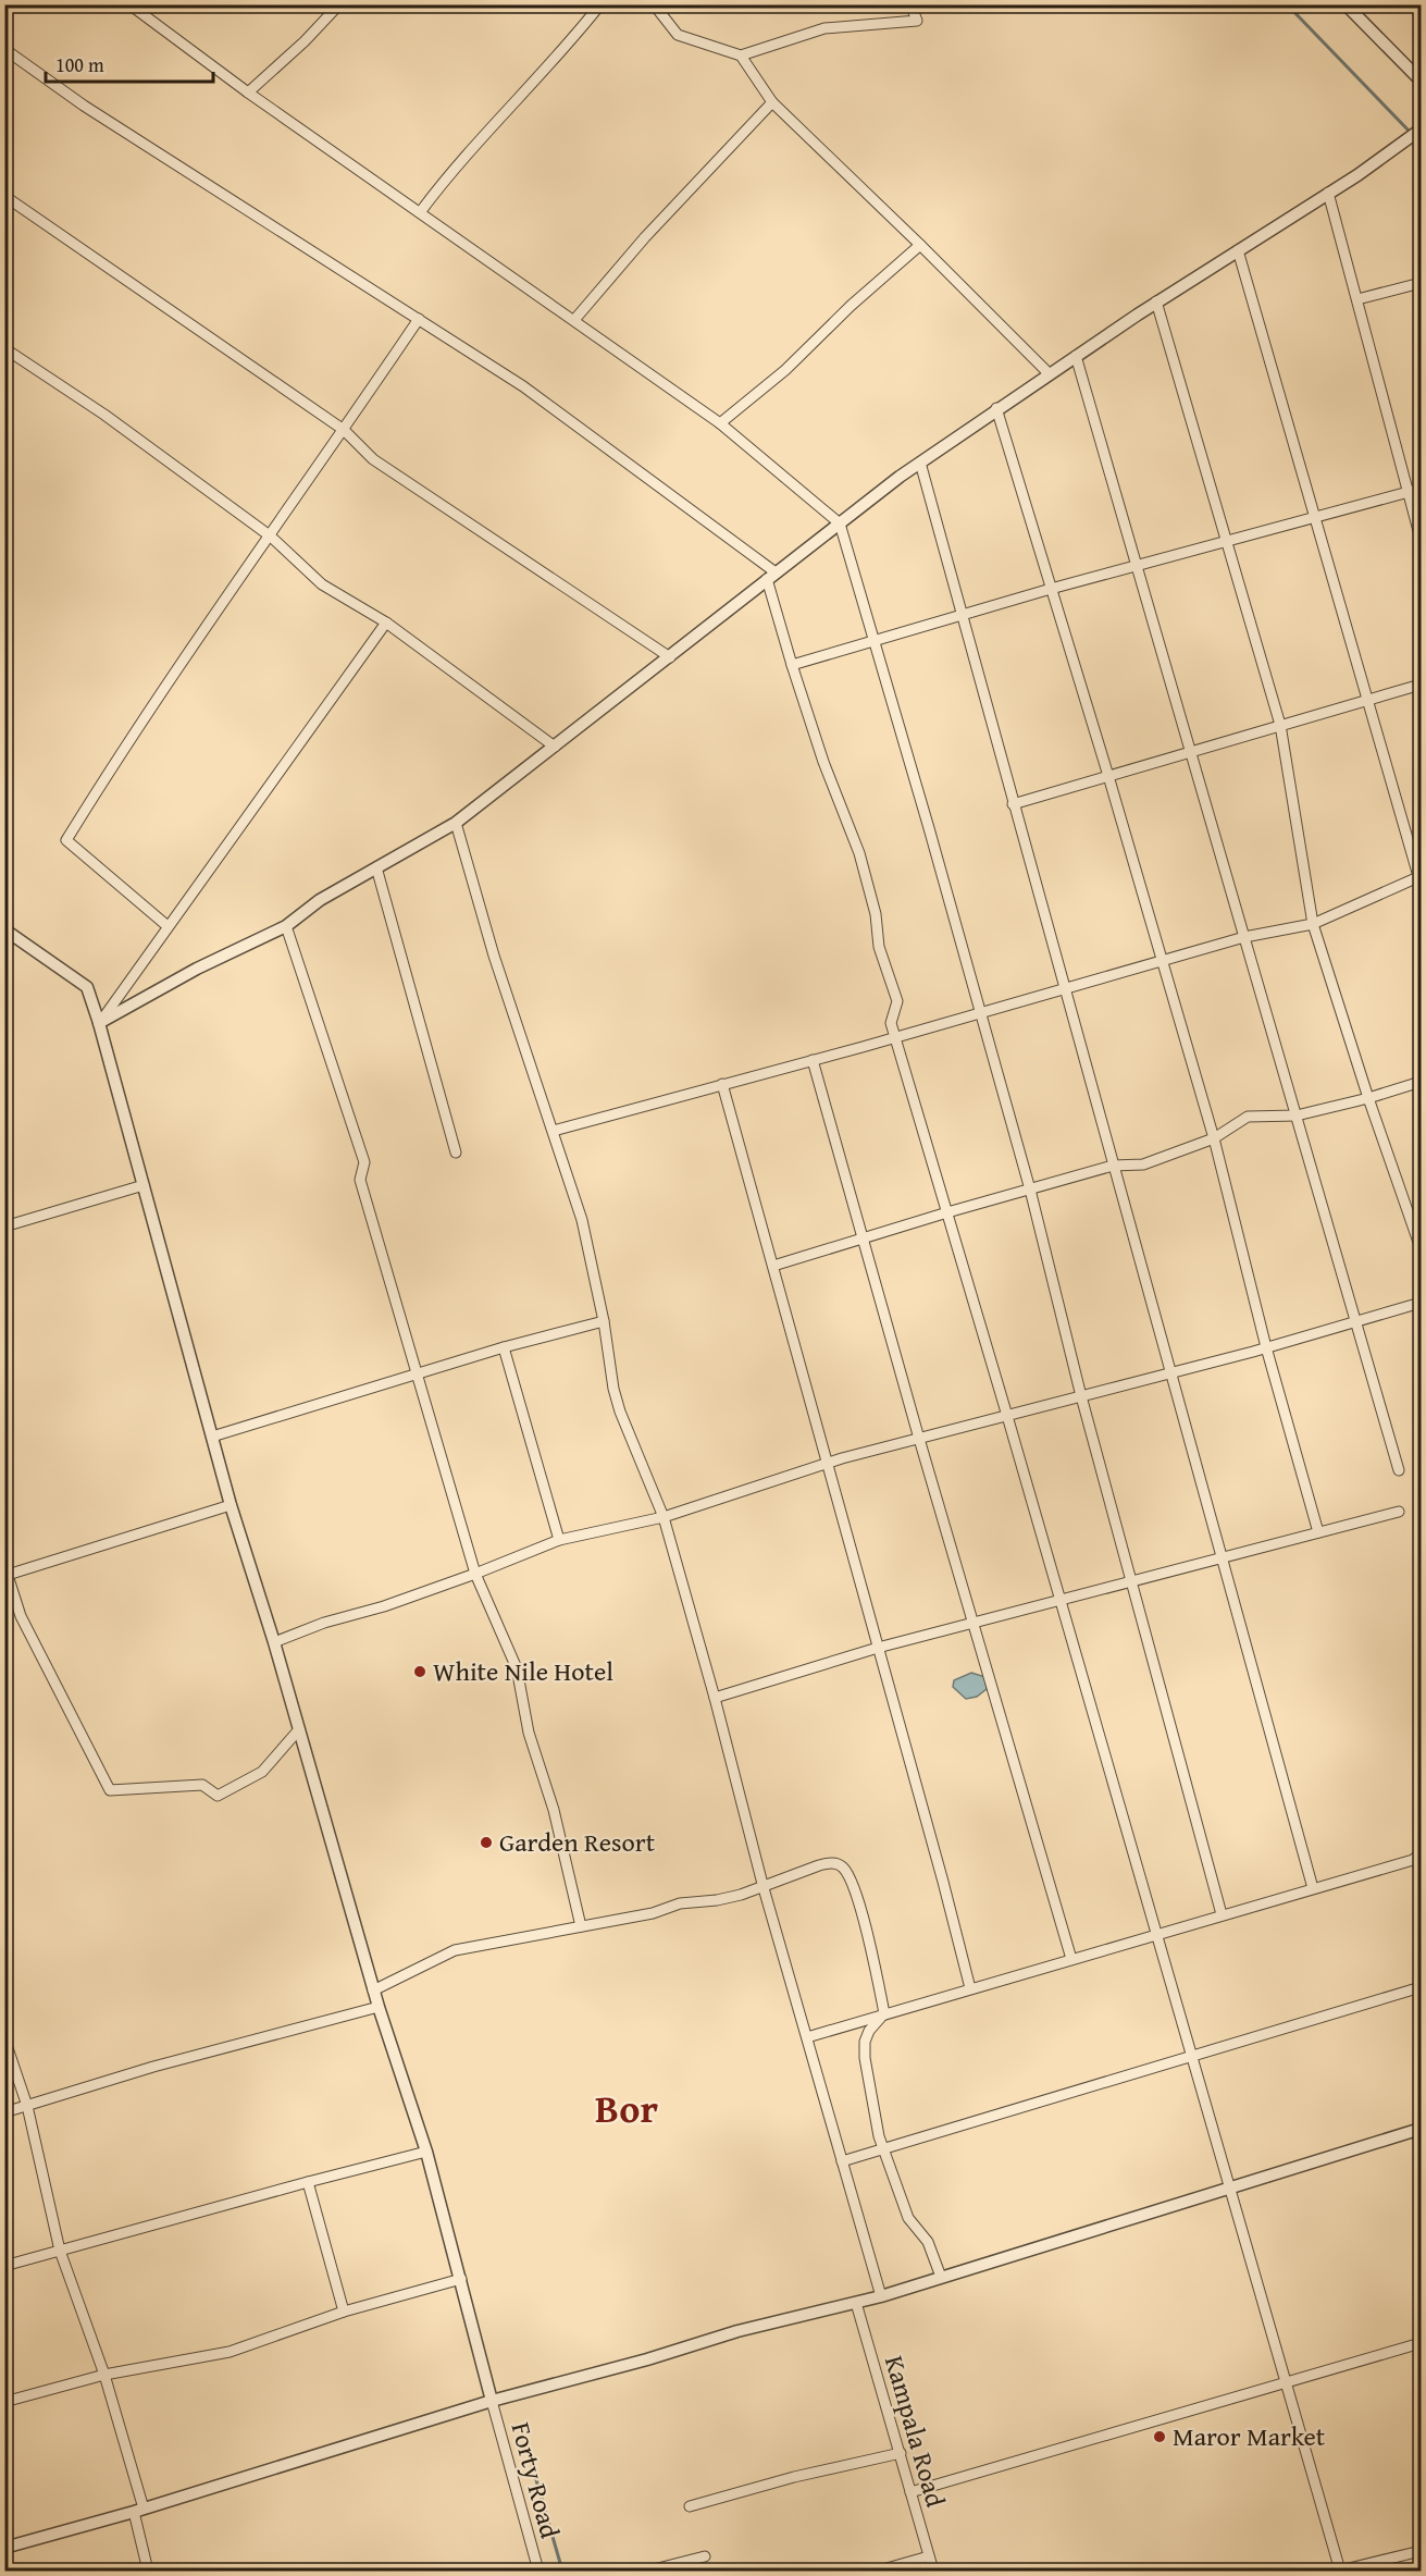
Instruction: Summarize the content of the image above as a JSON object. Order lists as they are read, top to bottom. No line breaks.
{"streets":{"street":["Kampala Road","Forty Road"]},"districts":["Bor"],"places":["White Nile Hotel","Garden Resort","Maror Market"],"scale_bar":"100 m"}
